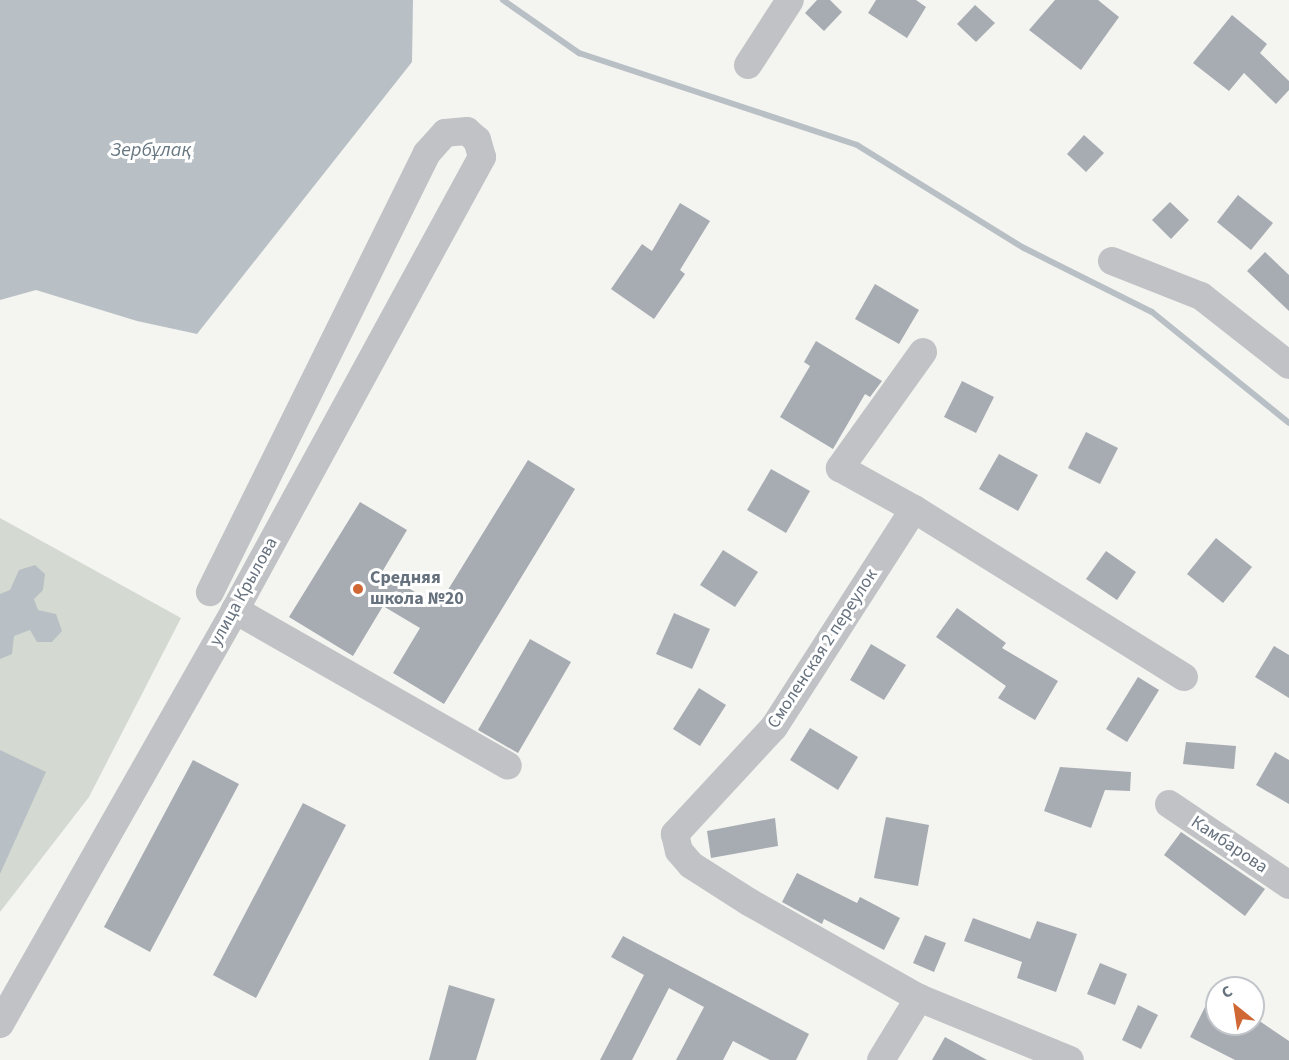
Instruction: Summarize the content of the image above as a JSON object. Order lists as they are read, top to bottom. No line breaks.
{"streets":{"street":["улица Крылова","Смоленская 2 переулок","Камбарова"]},"water":["Зербұлақ"],"places":["Средняя школа №20"],"north":"top left"}
